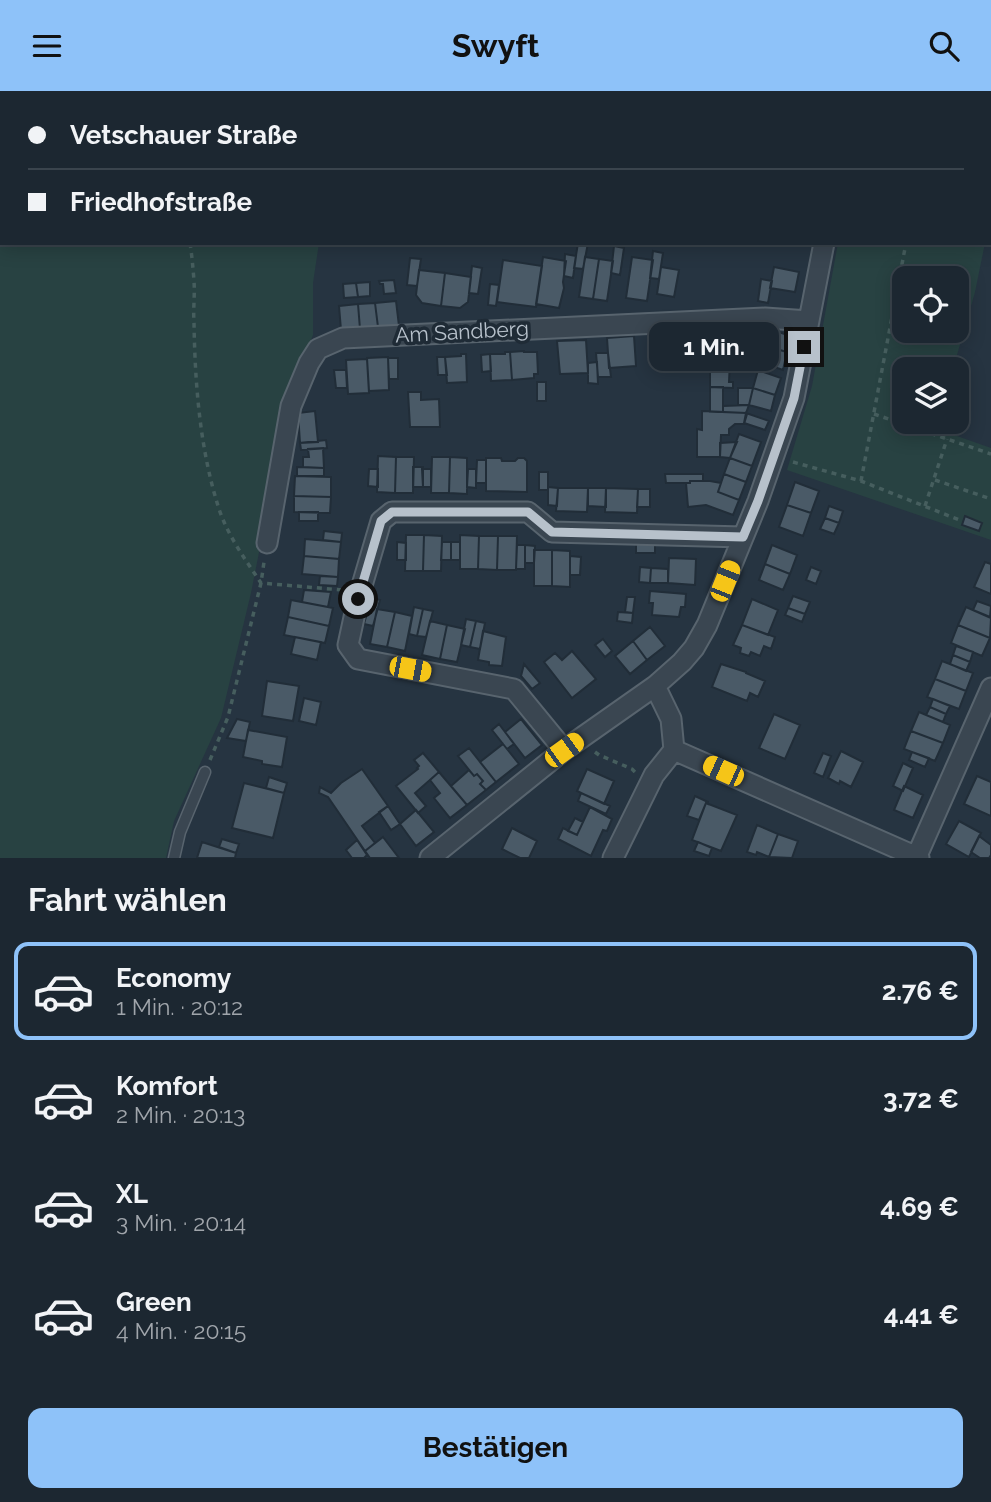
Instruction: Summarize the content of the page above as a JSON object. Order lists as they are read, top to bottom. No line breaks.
{"streets":{"street":["Am Sandberg"]},"page":{"header":"Swyft","banner":["Vetschauer Straße","Friedhofstraße"],"bubble":"1 Min.","heading":"Fahrt wählen","list":[{"name":"Economy","note":"1 Min. · 20:12","value":"2.76 €"},{"name":"Komfort","note":"2 Min. · 20:13","value":"3.72 €"},{"name":"XL","note":"3 Min. · 20:14","value":"4.69 €"},{"name":"Green","note":"4 Min. · 20:15","value":"4.41 €"}],"buttons":"Bestätigen"}}
